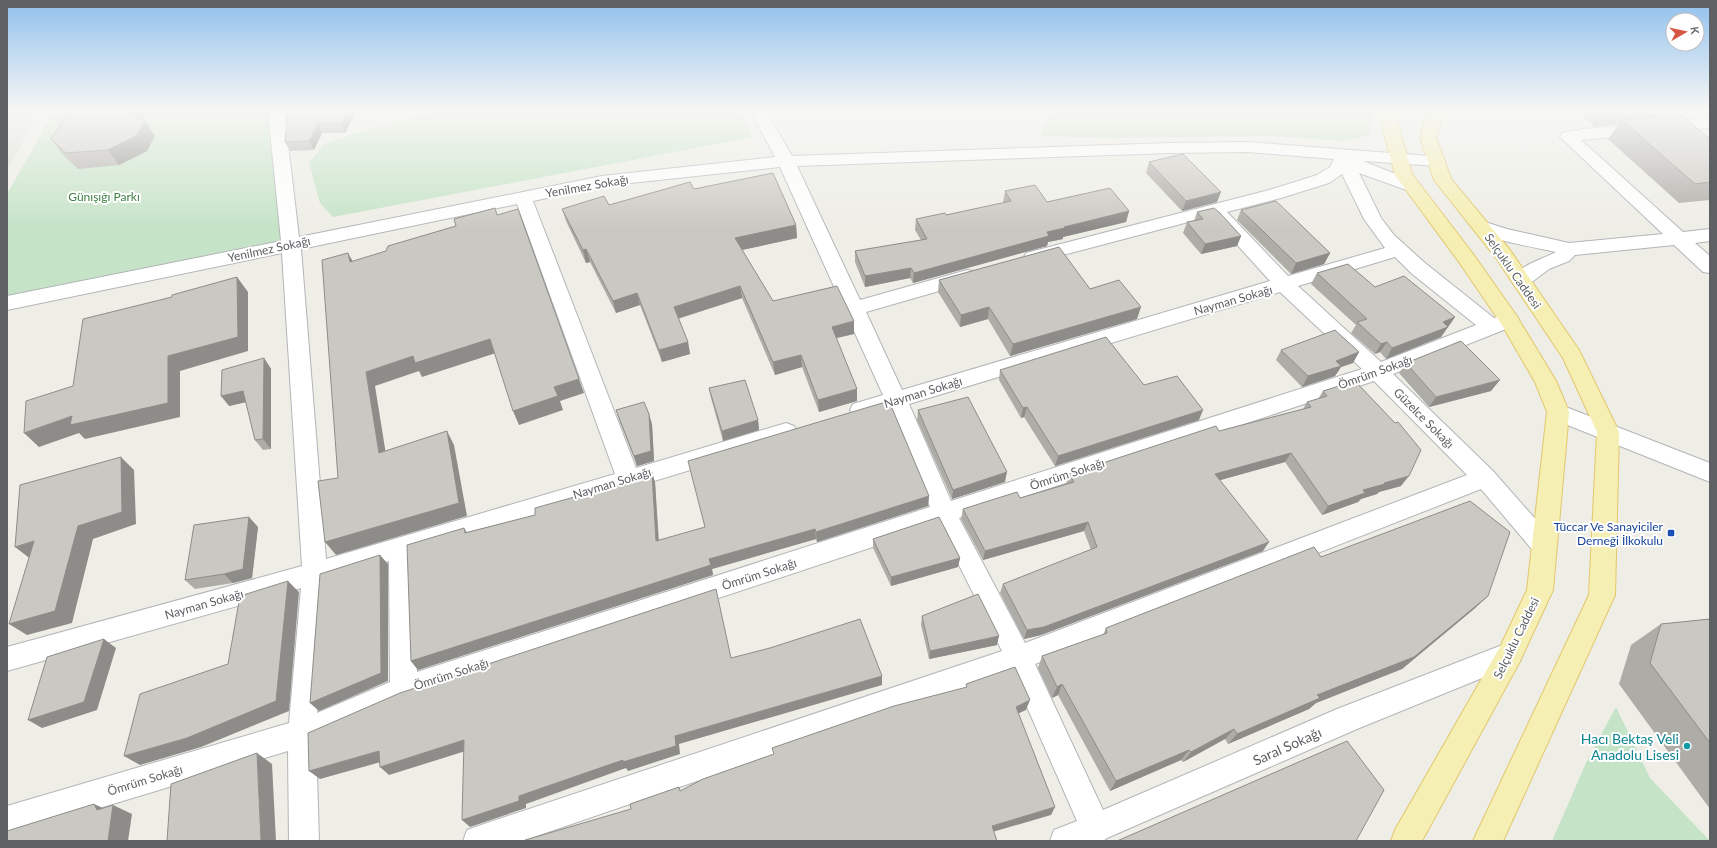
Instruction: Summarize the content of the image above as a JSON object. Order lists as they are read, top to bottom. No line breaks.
{"streets":{"main road":["Selçuklu Caddesi"],"street":["Yenilmez Sokağı","Nayman Sokağı","Ömrüm Sokağı","Güzelce Sokağı","Saral Sokağı"]},"crossings":[["Yenilmez Sokağı","Selçuklu Caddesi"],["Selçuklu Caddesi","Ömrüm Sokağı"],["Selçuklu Caddesi","Güzelce Sokağı"],["Selçuklu Caddesi","Saral Sokağı"],["Nayman Sokağı","Güzelce Sokağı"],["Ömrüm Sokağı","Güzelce Sokağı"]],"parks":["Günışığı Parkı"],"places":{"transit":["Tüccar Ve Sanayiciler Derneği İlkokulu"],"other":["Hacı Bektaş Veli Anadolu Lisesi"]},"north":"right"}
